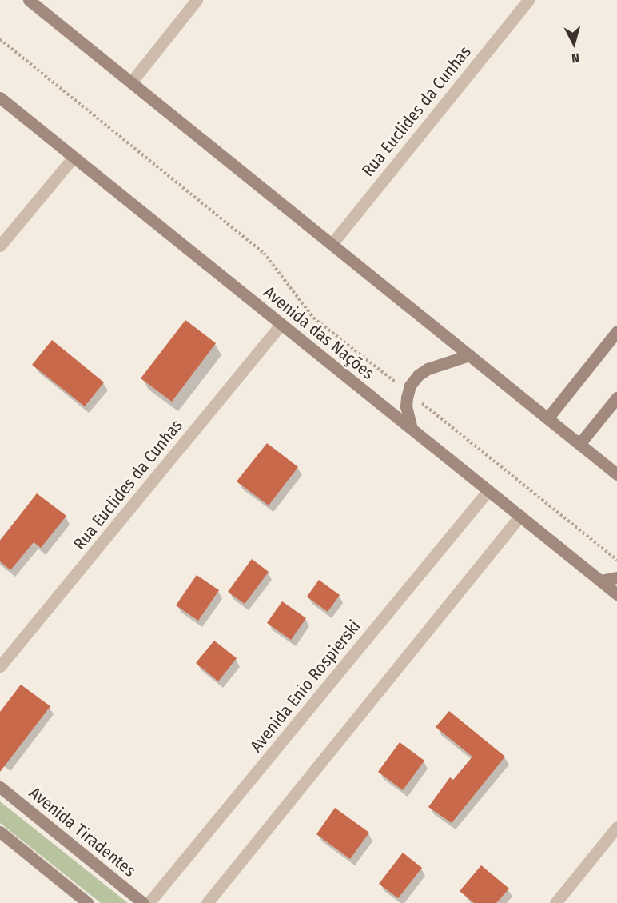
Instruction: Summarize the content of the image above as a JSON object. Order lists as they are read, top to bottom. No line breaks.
{"streets":{"main road":["Avenida das Nações","Avenida Tiradentes"],"street":["Rua Euclides da Cunhas","Avenida Enio Rospierski"]},"crossings":[["Rua Euclides da Cunhas","Avenida das Nações"],["Avenida das Nações","Avenida Enio Rospierski"]],"north":"bottom"}
